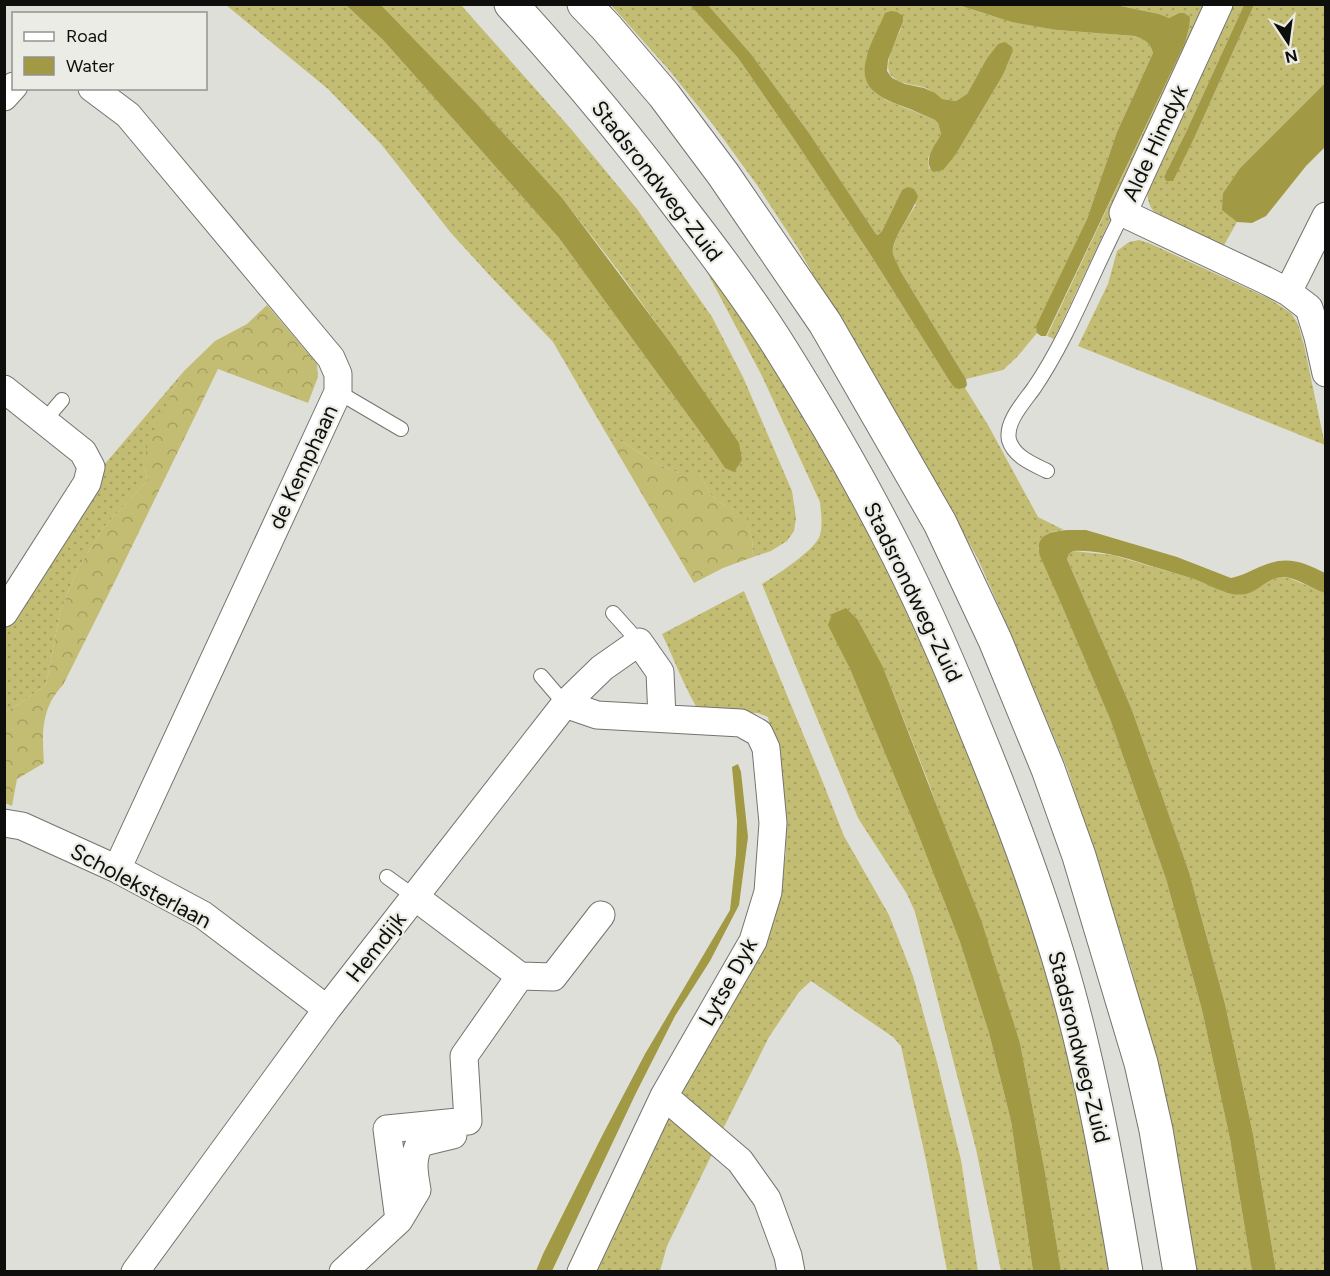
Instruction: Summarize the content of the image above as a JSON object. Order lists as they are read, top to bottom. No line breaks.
{"streets":{"main road":["Stadsrondweg-Zuid"],"street":["Alde Himdyk","de Kemphaan","Scholeksterlaan","Hemdijk","Lytse Dyk"]},"crossings":[["de Kemphaan","Scholeksterlaan"],["Scholeksterlaan","Hemdijk"],["Hemdijk","Lytse Dyk"]],"legend":["Road","Water"],"north":"bottom"}
